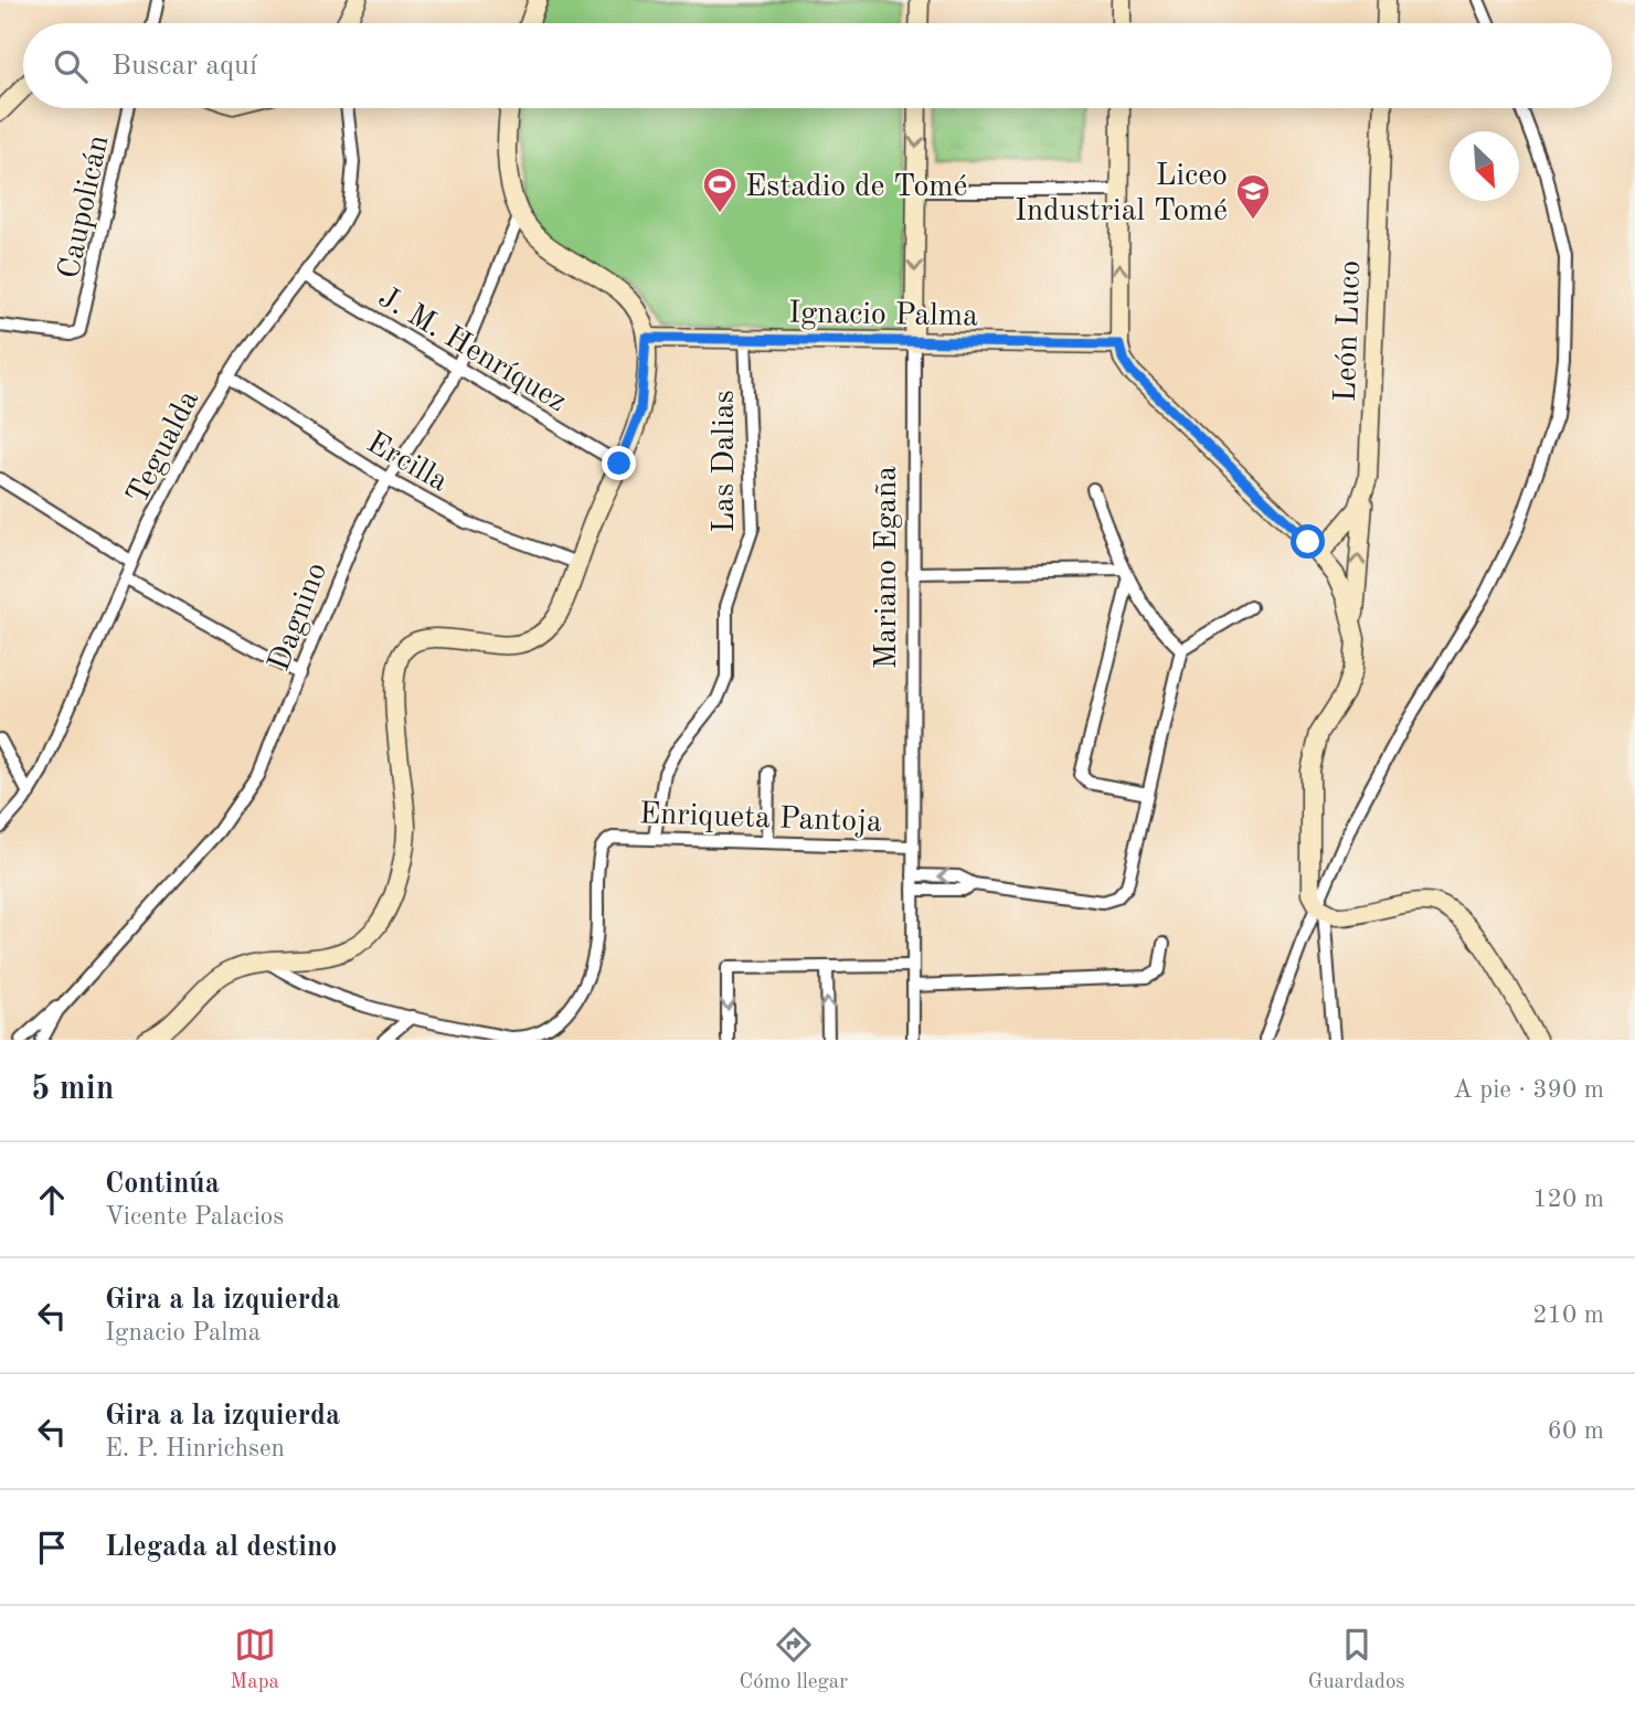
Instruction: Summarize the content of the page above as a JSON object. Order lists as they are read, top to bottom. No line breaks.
{"streets":{"main road":["Ignacio Palma","León Luco","Mariano Egaña"],"street":["Caupolicán","J. M. Henríquez","Tegualda","Ercilla","Las Dalias","Dagnino","Enriqueta Pantoja"]},"crossings":[["Ignacio Palma","Las Dalias"],["Ignacio Palma","Mariano Egaña"],["J. M. Henríquez","Tegualda"],["J. M. Henríquez","Dagnino"],["Tegualda","Ercilla"],["Ercilla","Dagnino"],["Las Dalias","Enriqueta Pantoja"],["Mariano Egaña","Enriqueta Pantoja"]],"places":{"sports":["Estadio de Tomé"],"school or university":["Liceo Industrial Tomé"]},"north":"bottom right","page":{"search":"Buscar aquí","heading":["5 min","A pie · 390 m"],"list":[["Continúa","Vicente Palacios","120 m"],["Gira a la izquierda","Ignacio Palma","210 m"],["Gira a la izquierda","E. P. Hinrichsen","60 m"],"Llegada al destino"],"nav":["Mapa","Cómo llegar","Guardados"]}}
